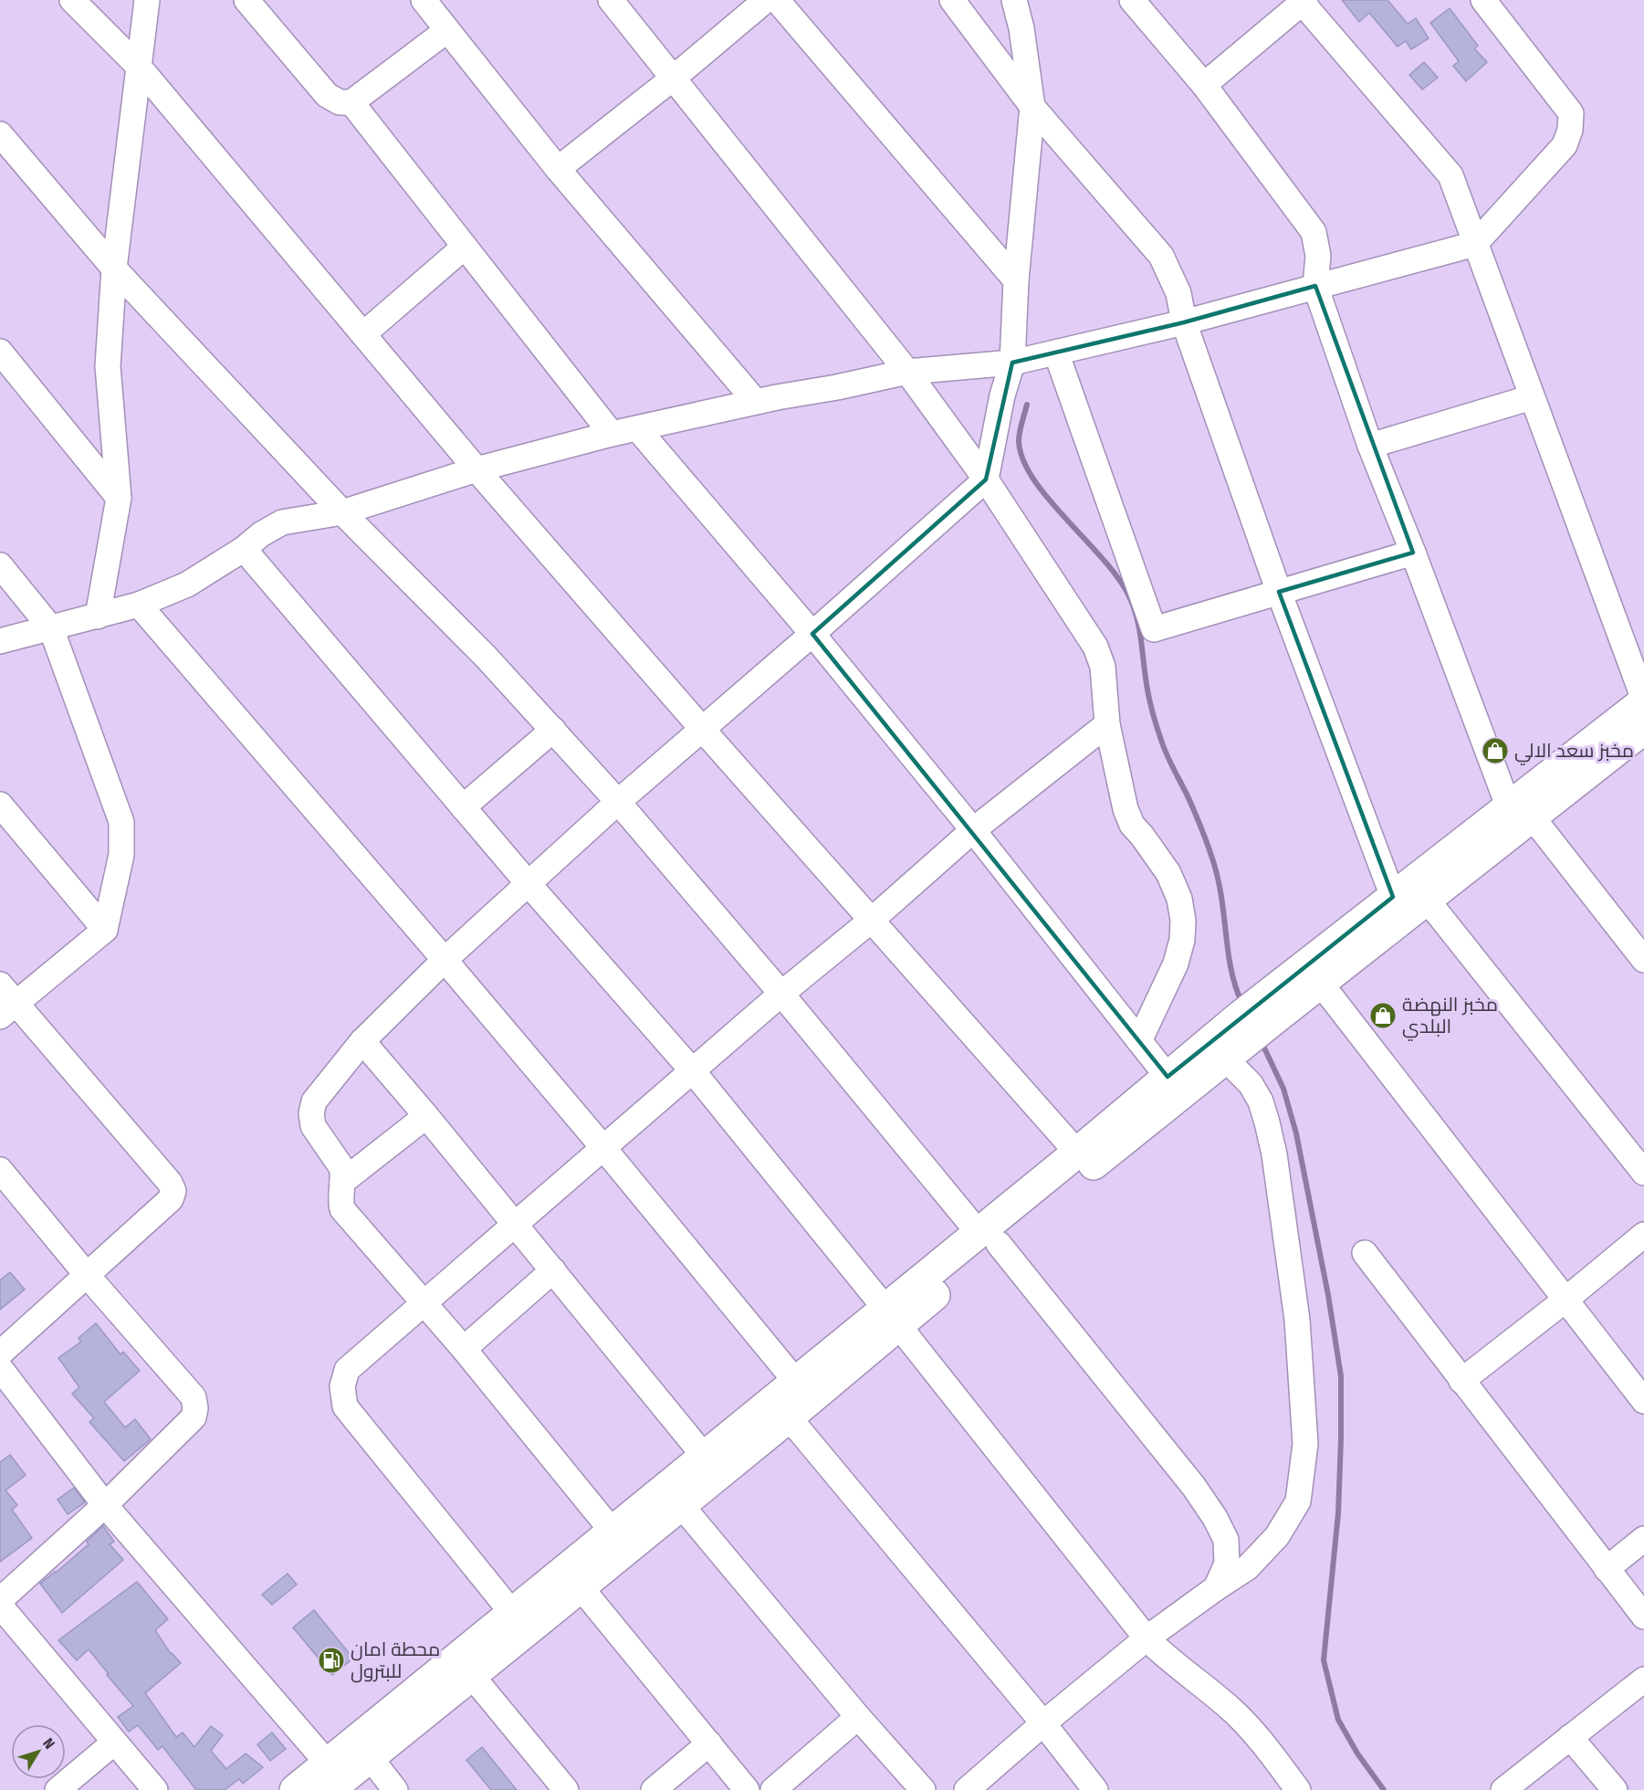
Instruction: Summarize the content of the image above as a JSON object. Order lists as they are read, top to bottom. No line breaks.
{"places":{"shop":["مخبز سعد الالي","مخبز النهضة البلدي"],"fuel station":["محطة امان للبترول"]},"north":"top right"}
